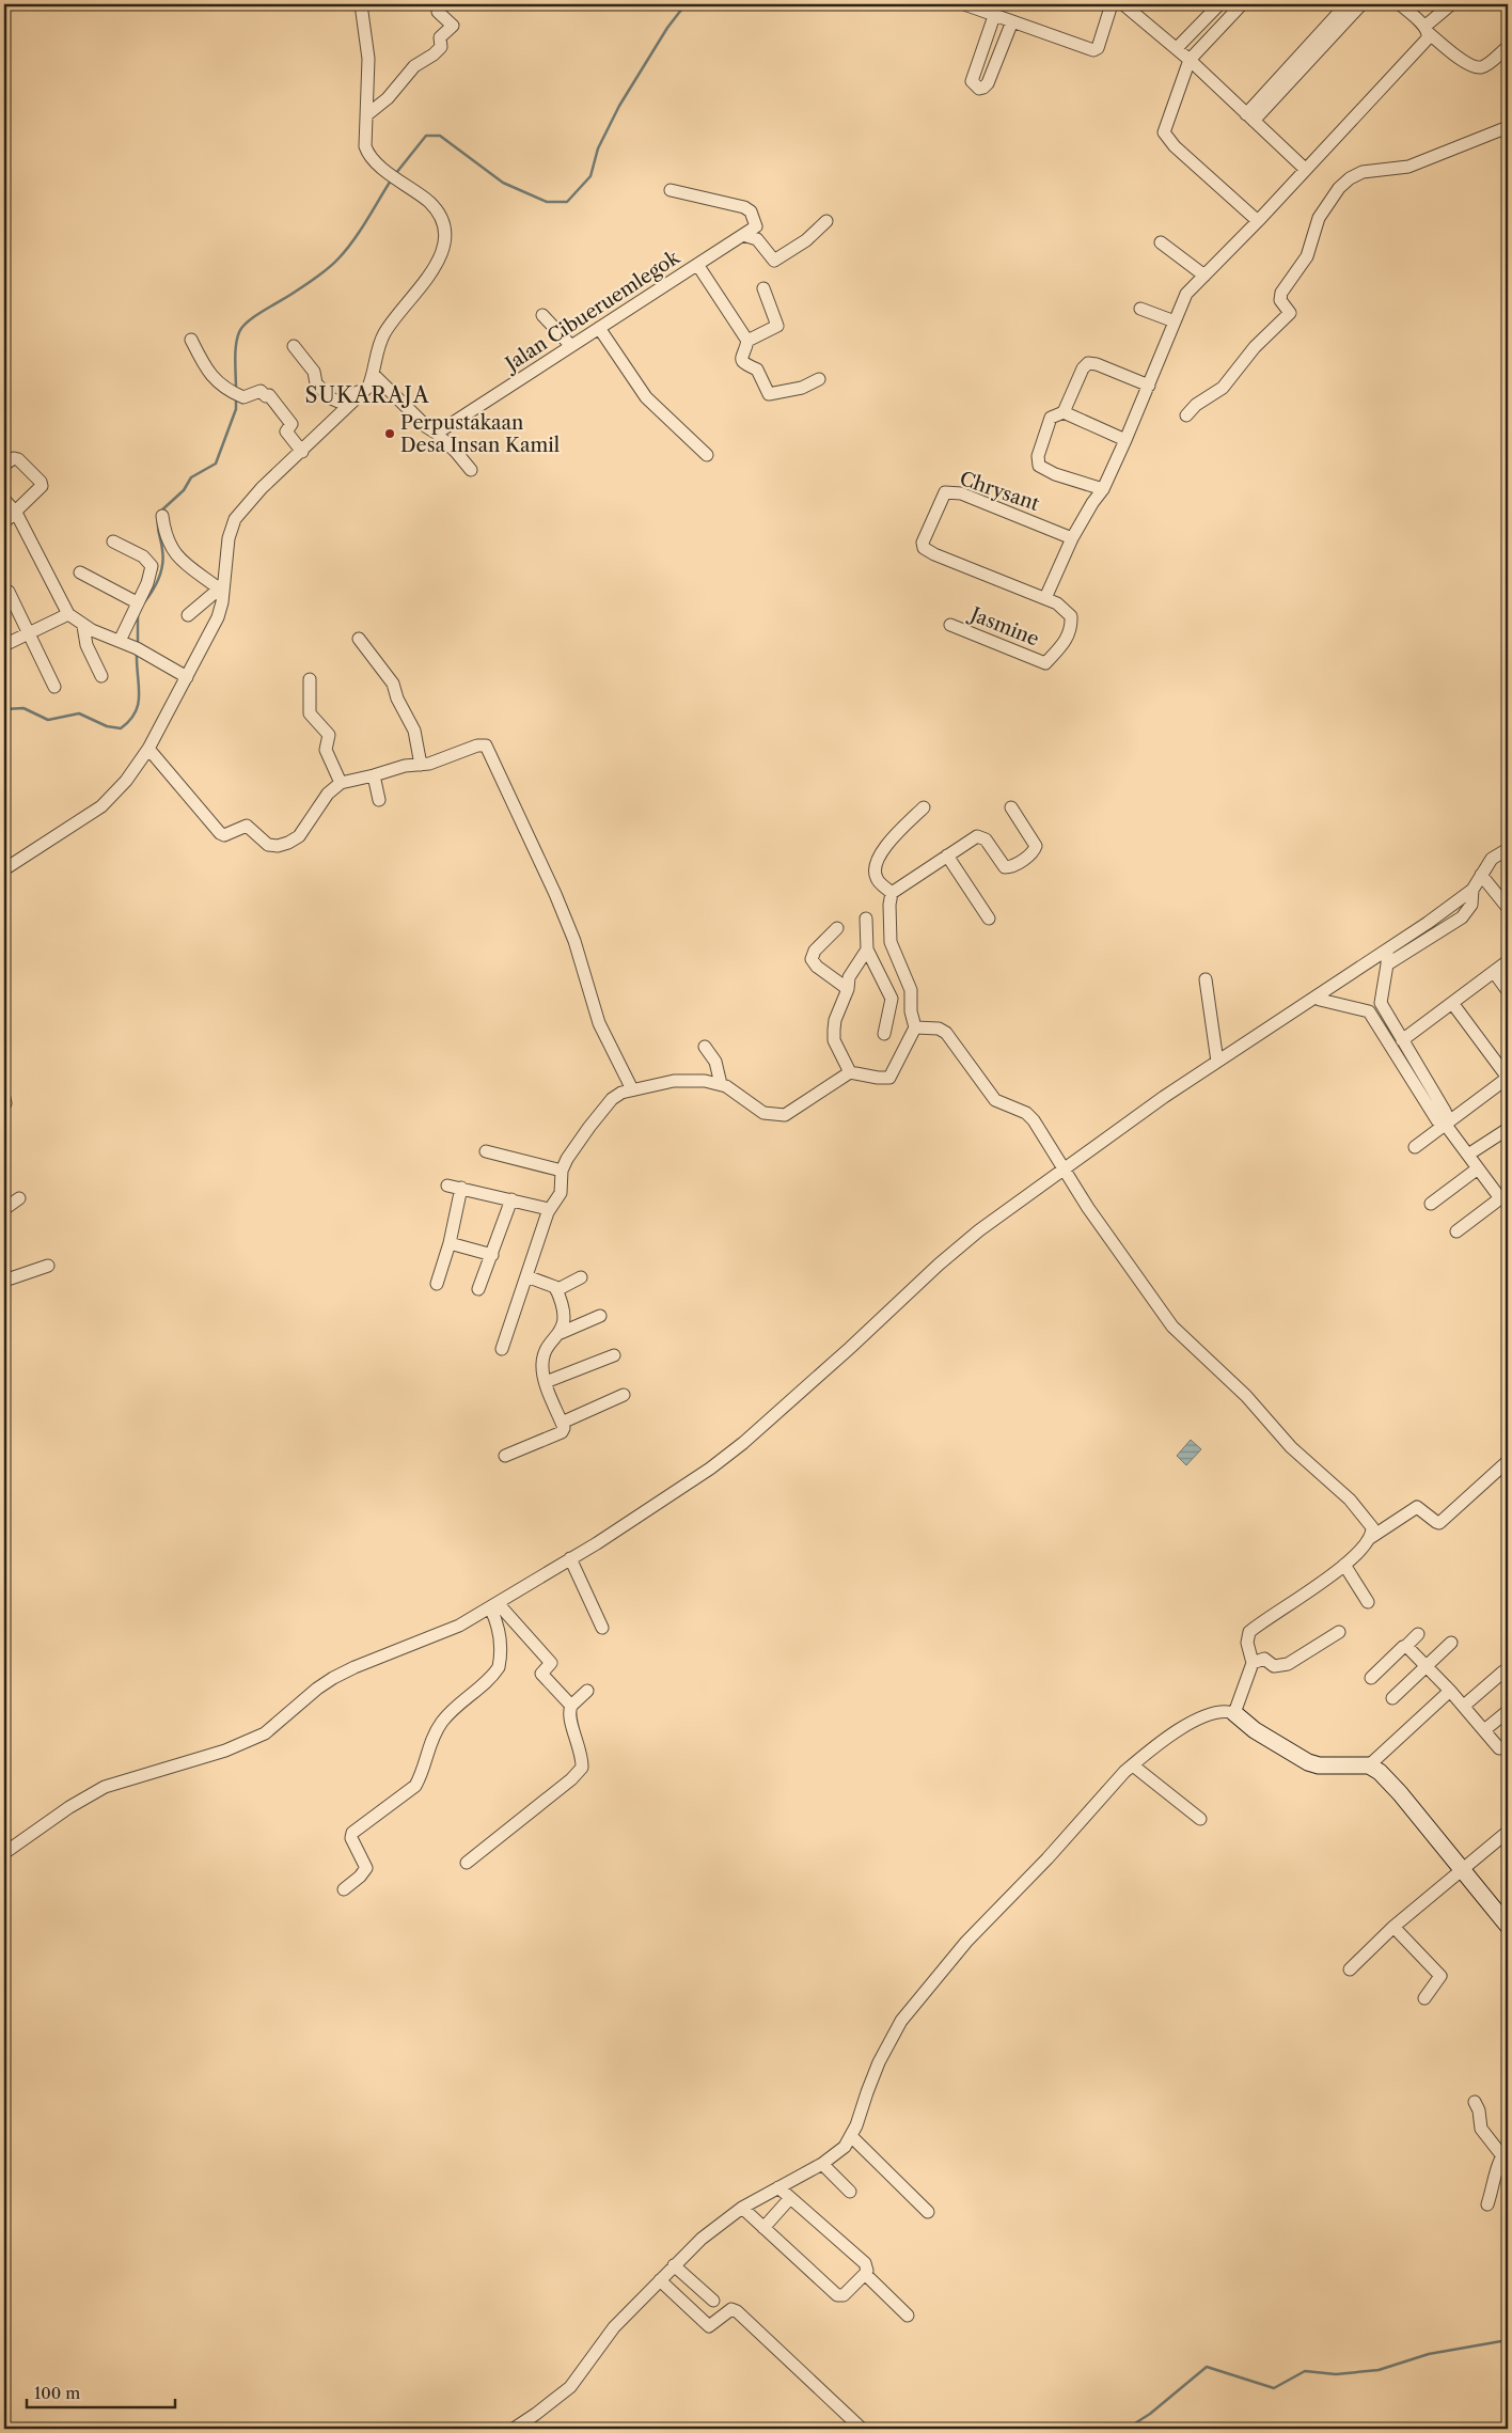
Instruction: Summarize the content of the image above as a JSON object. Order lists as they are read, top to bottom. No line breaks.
{"streets":{"street":["Jalan Cibueruemlegok","Chrysant","Jasmine"]},"crossings":[["Chrysant","Jasmine"]],"districts":["SUKARAJA"],"places":["Perpustakaan Desa Insan Kamil"],"scale_bar":"100 m"}
